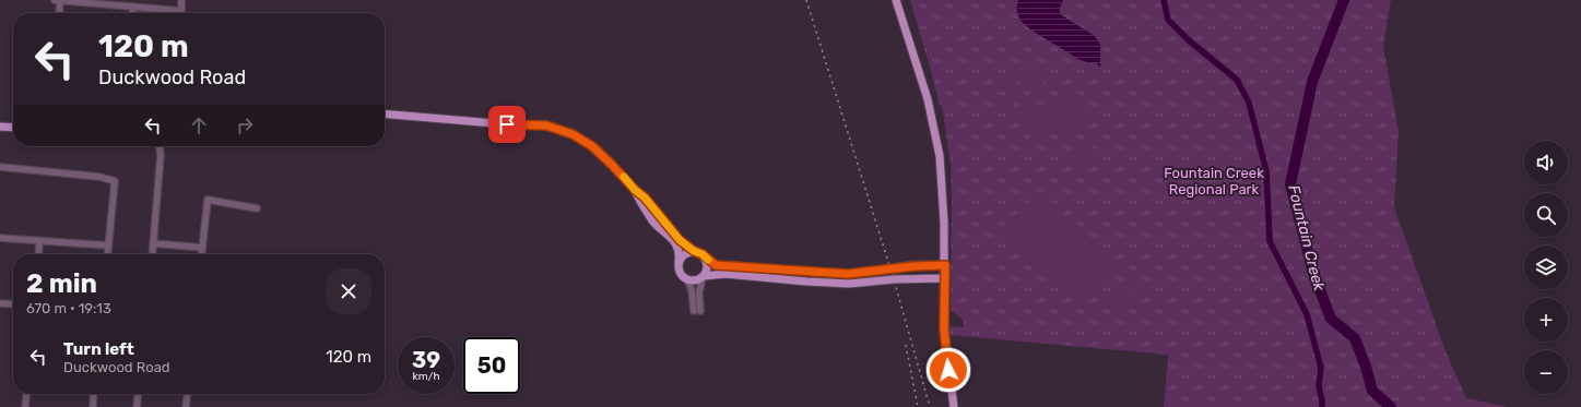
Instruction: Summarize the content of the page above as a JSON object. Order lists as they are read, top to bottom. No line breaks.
{"water":["Fountain Creek"],"parks":["Fountain Creek Regional Park"],"page":{"turn":["120 m","Duckwood Road"],"map_buttons":["+","−"],"heading":["2 min","670 m · 19:13"],"list":[{"name":"Turn left","note":"Duckwood Road","value":"120 m"}],"speed":"39 km/h","limit":"50"}}
